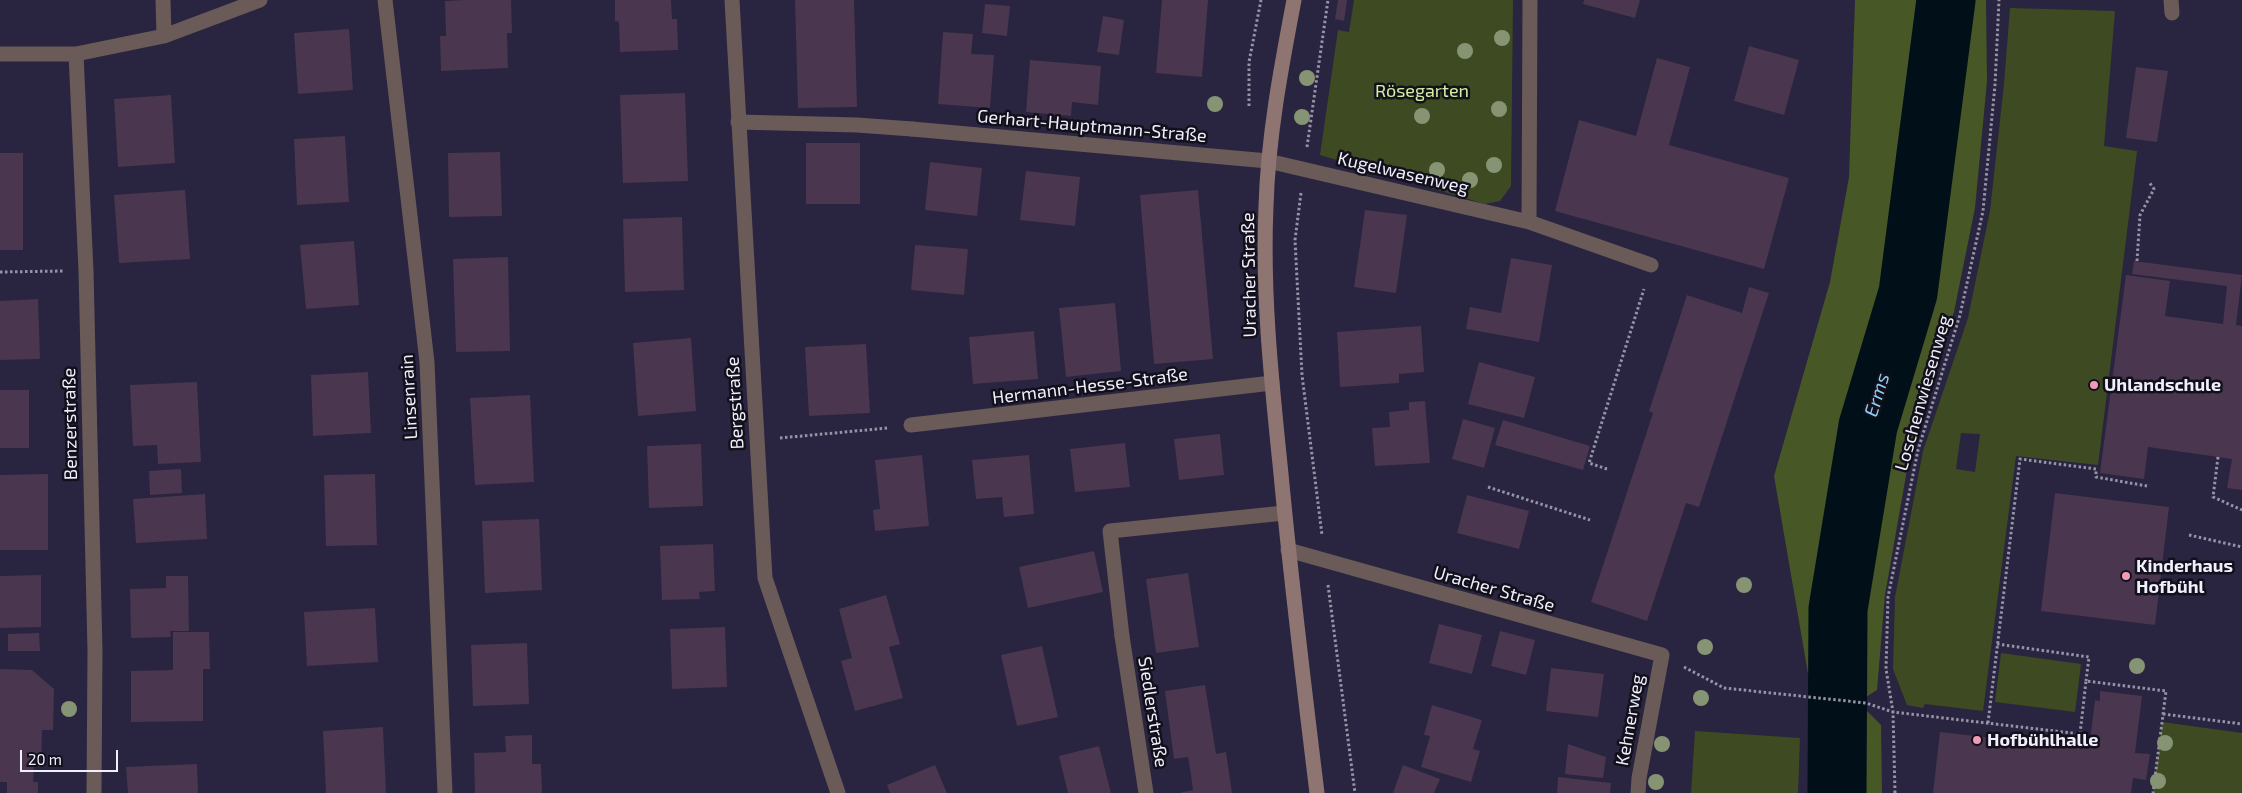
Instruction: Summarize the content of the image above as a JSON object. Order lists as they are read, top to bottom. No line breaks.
{"streets":{"street":["Gerhart-Hauptmann-Straße","Kugelwasenweg","Uracher Straße","Hermann-Hesse-Straße","Linsenrain","Bergstraße","Benzerstraße","Siedlerstraße","Kehnerweg"],"path":["Loschenwiesenweg"]},"crossings":[["Gerhart-Hauptmann-Straße","Kugelwasenweg"],["Gerhart-Hauptmann-Straße","Uracher Straße"],["Gerhart-Hauptmann-Straße","Bergstraße"],["Kugelwasenweg","Uracher Straße"],["Uracher Straße","Hermann-Hesse-Straße"],["Uracher Straße","Siedlerstraße"],["Uracher Straße","Kehnerweg"]],"water":["Erms"],"parks":["Rösegarten"],"places":["Uhlandschule","Kinderhaus Hofbühl","Hofbühlhalle"],"scale_bar":"20 m"}
